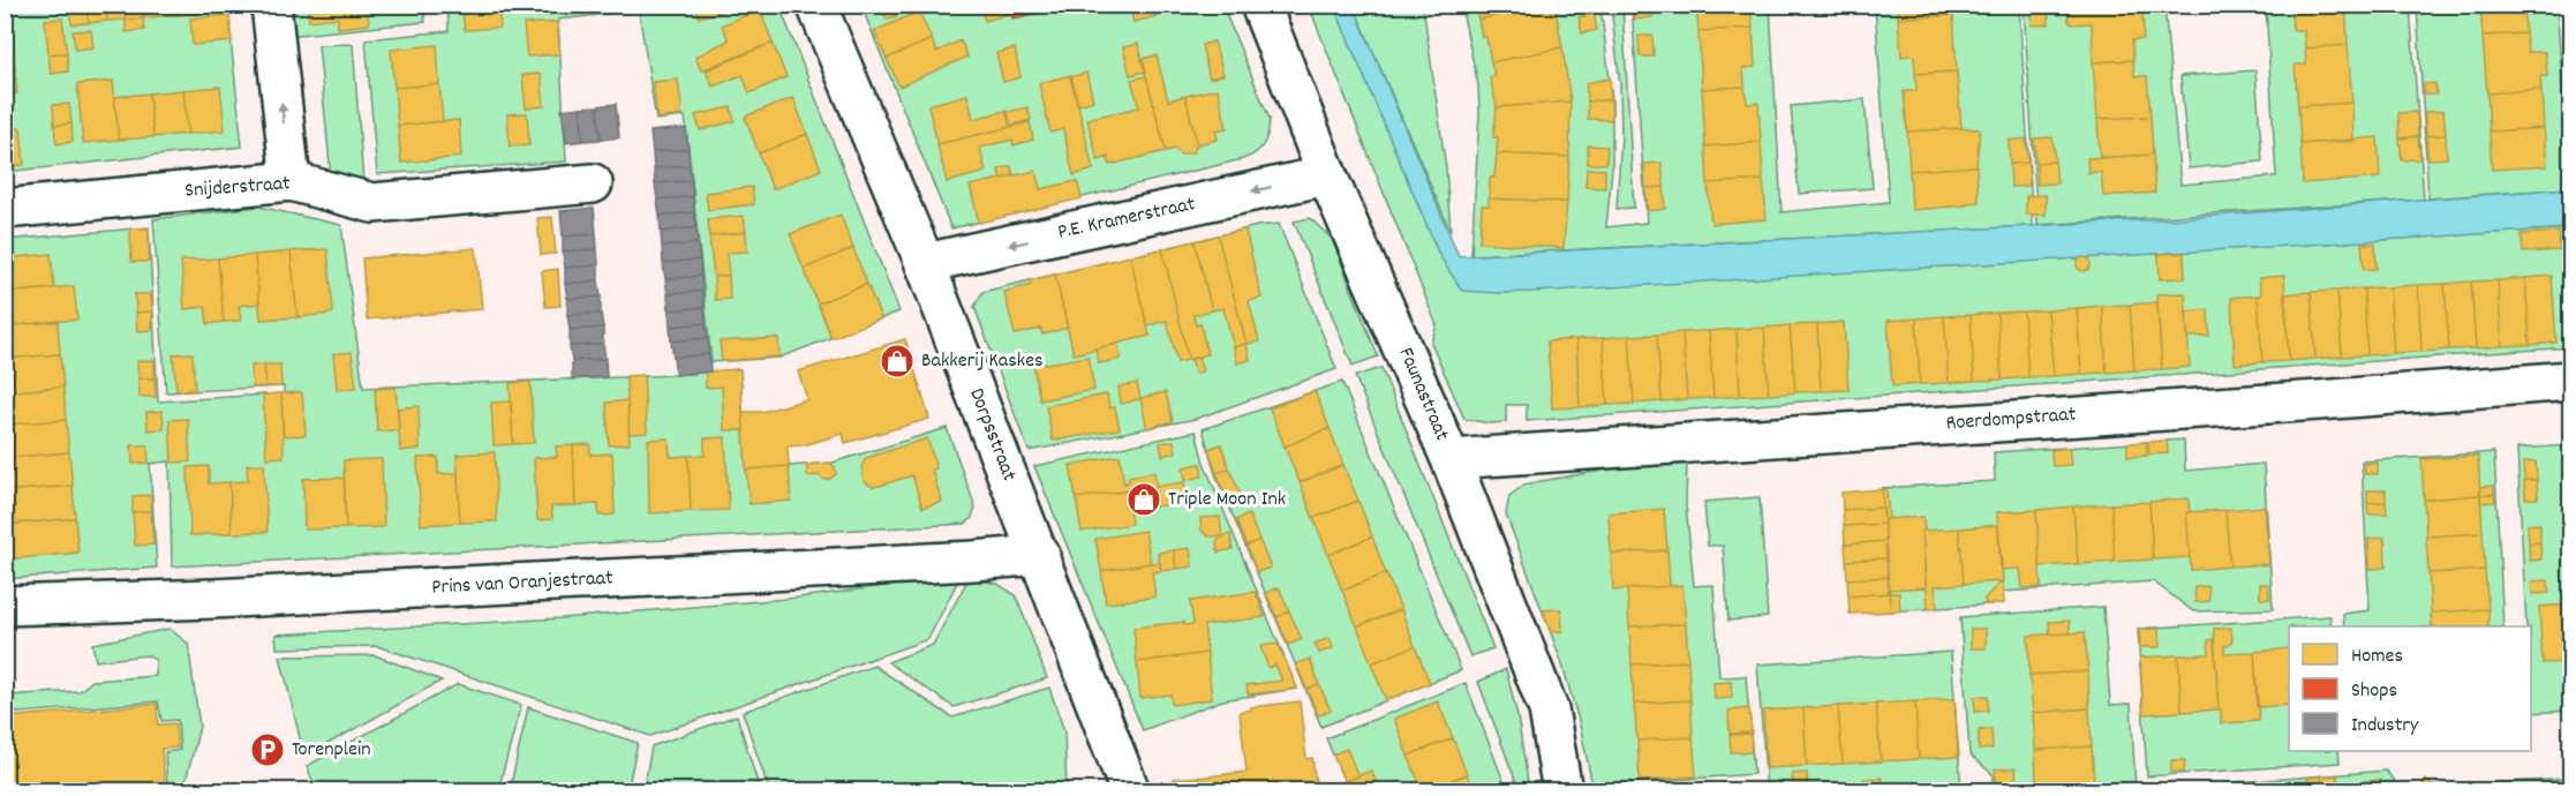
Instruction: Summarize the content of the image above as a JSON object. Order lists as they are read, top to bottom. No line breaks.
{"streets":{"street":["Snijderstraat","P.E. Kramerstraat","Faunastraat","Roerdompstraat","Dorpsstraat","Prins van Oranjestraat"]},"crossings":[["P.E. Kramerstraat","Faunastraat"],["P.E. Kramerstraat","Dorpsstraat"],["Faunastraat","Roerdompstraat"],["Dorpsstraat","Prins van Oranjestraat"]],"one_way":["P.E. Kramerstraat"],"places":{"shop":["Bakkerij Kaskes","Triple Moon Ink"],"parking":["Torenplein"]},"legend":["Homes","Shops","Industry"]}
